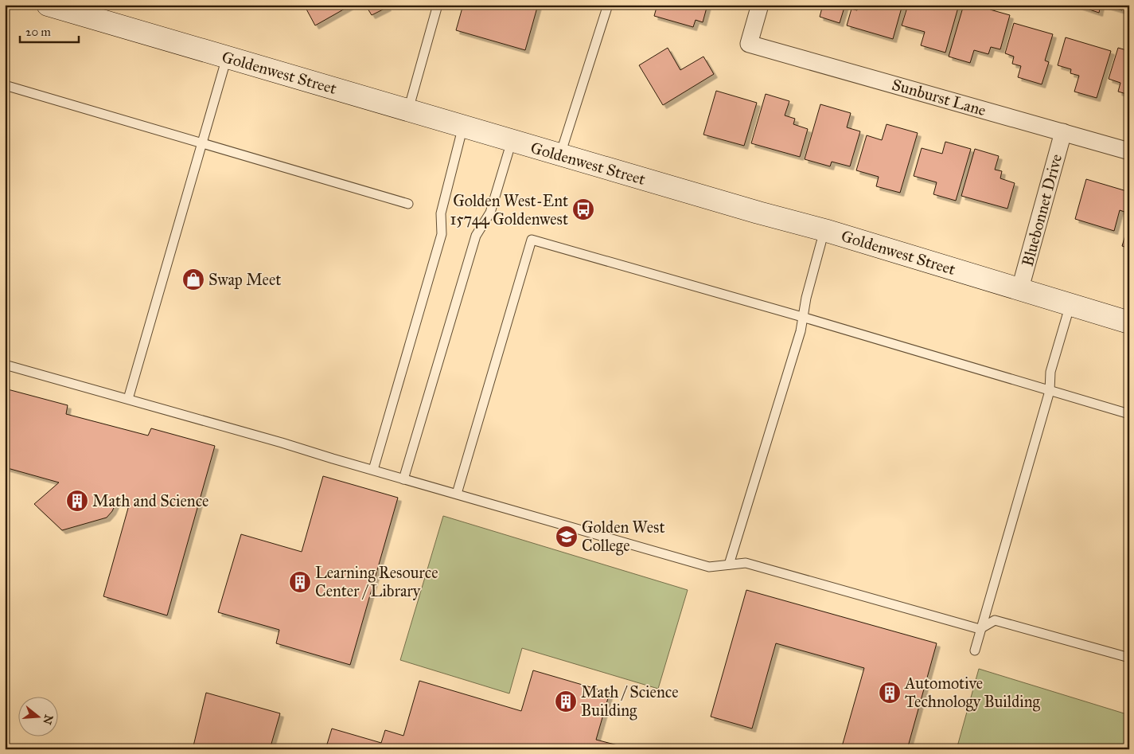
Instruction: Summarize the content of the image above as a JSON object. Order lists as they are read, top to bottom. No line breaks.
{"streets":{"main road":["Goldenwest Street"],"street":["Sunburst Lane","Bluebonnet Drive"]},"crossings":[["Goldenwest Street","Bluebonnet Drive"],["Sunburst Lane","Bluebonnet Drive"]],"places":{"bus stop":["Golden West-Ent 15744 Goldenwest"],"shop":["Swap Meet"],"building":["Math and Science","Learning Resource Center / Library","Automotive Technology Building","Math / Science Building"],"school or university":["Golden West College"]},"scale_bar":"20 m","north":"right"}
